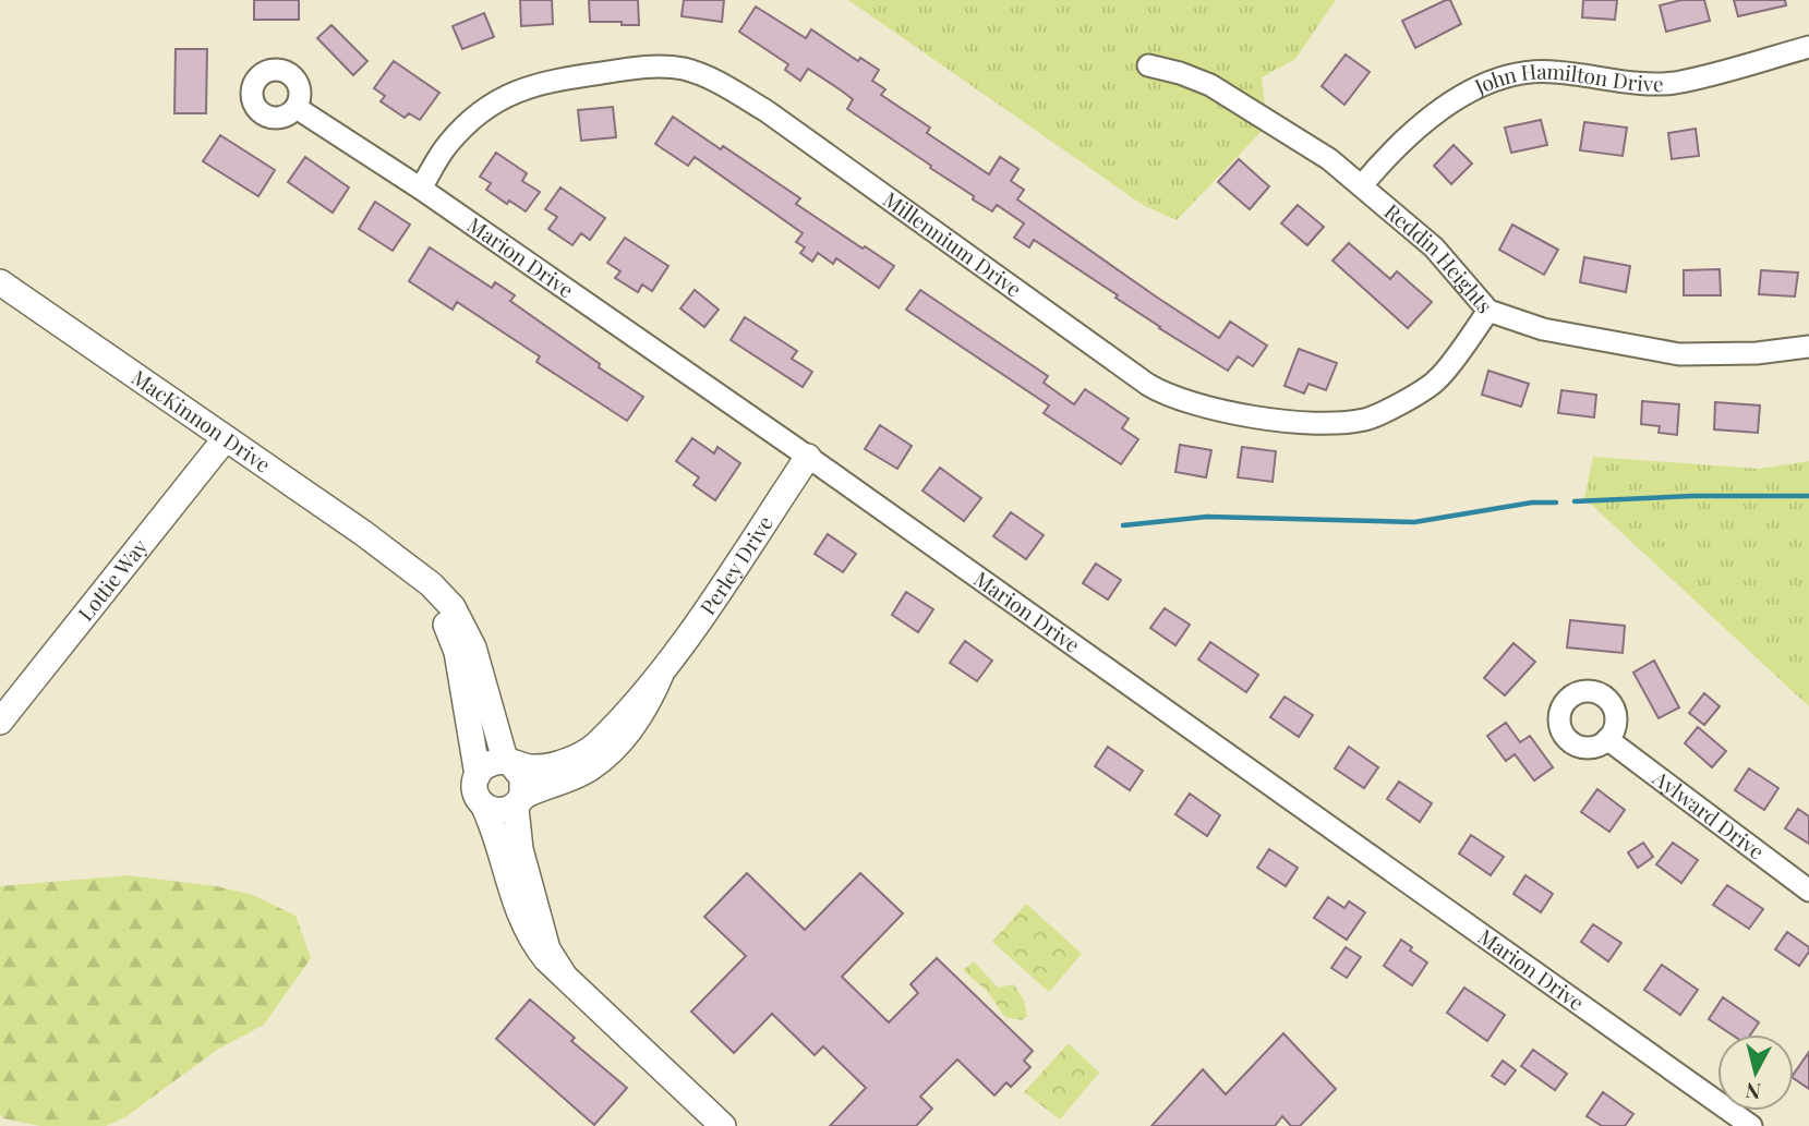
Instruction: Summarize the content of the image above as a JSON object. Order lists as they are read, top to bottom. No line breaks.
{"streets":{"street":["John Hamilton Drive","Millennium Drive","Marion Drive","Reddin Heights","MacKinnon Drive","Perley Drive","Lottie Way","Aylward Drive"]},"crossings":[["John Hamilton Drive","Reddin Heights"],["Millennium Drive","Marion Drive"],["Millennium Drive","Reddin Heights"],["Marion Drive","Perley Drive"],["MacKinnon Drive","Perley Drive"],["MacKinnon Drive","Lottie Way"]],"north":"bottom"}
